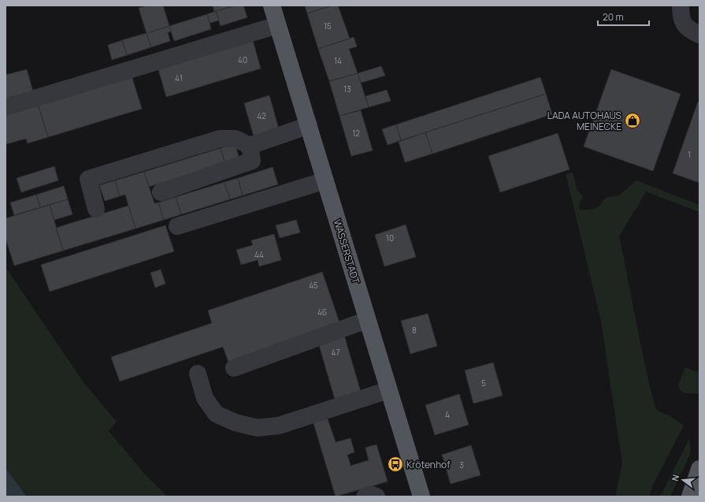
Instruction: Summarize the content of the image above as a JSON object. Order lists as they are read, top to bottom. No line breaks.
{"streets":{"main road":["WASSERSTADT"]},"places":{"shop":["LADA AUTOHAUS MEINECKE"],"bus stop":["Krötenhof"]},"house_numbers":["15","40","14","41","13","42","12","1","10","44","45","46","8","47","5","4","3"],"scale_bar":"20 m","north":"left"}
